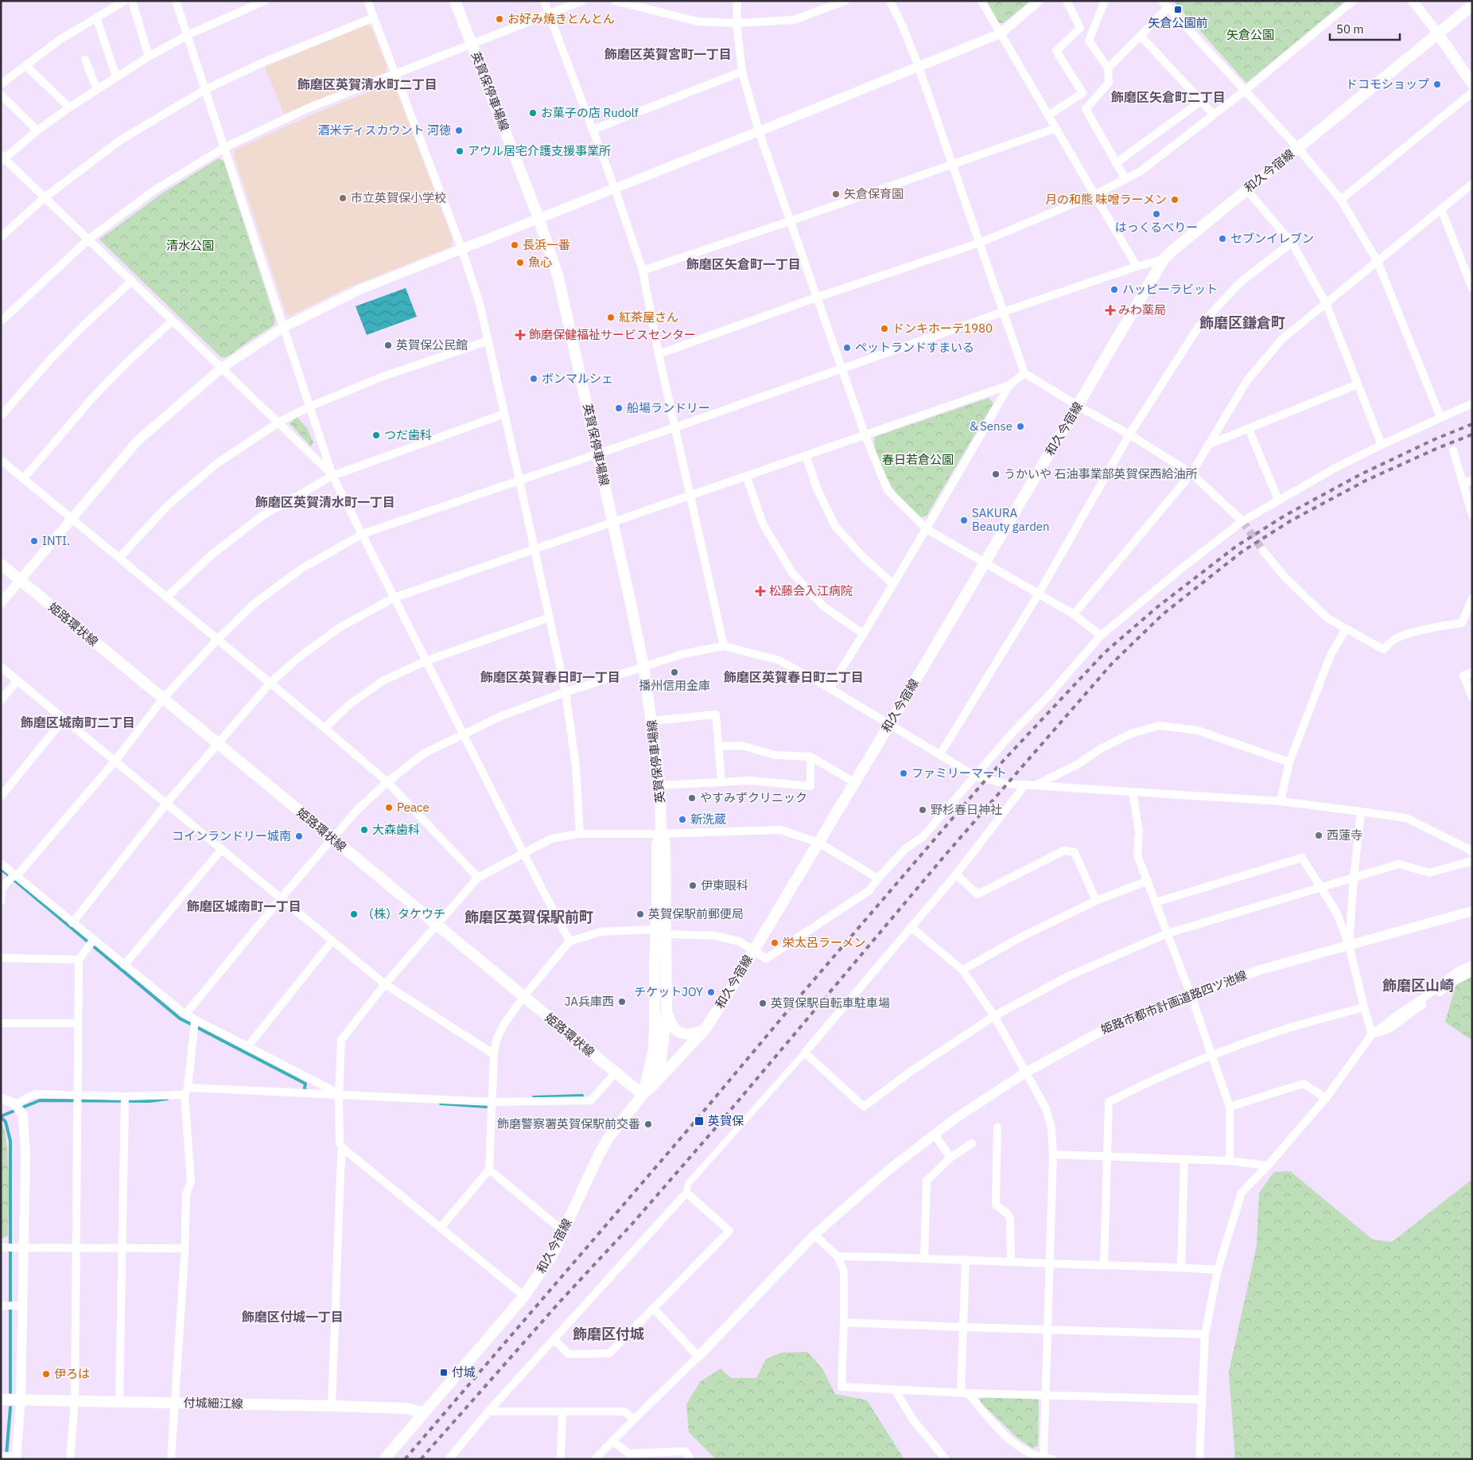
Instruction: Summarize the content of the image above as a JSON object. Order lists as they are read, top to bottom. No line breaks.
{"streets":{"main road":["英賀保停車場線","和久今宿線","姫路環状線","付城細江線"],"street":["姫路市都市計画道路四ツ池線"]},"crossings":[["英賀保停車場線","和久今宿線"],["英賀保停車場線","姫路環状線"],["和久今宿線","姫路環状線"],["和久今宿線","付城細江線"]],"districts":["飾磨区英賀宮町一丁目","飾磨区英賀清水町二丁目","飾磨区矢倉町二丁目","飾磨区矢倉町一丁目","飾磨区鎌倉町","飾磨区英賀清水町一丁目","飾磨区英賀春日町一丁目","飾磨区英賀春日町二丁目","飾磨区城南町二丁目","飾磨区城南町一丁目","飾磨区英賀保駅前町","飾磨区山崎","飾磨区付城一丁目","飾磨区付城"],"parks":["矢倉公園","清水公園","春日若倉公園"],"places":{"transit":["矢倉公園前","英賀保","付城"],"other":["お好み焼きとんとん","ドコモショップ","お菓子の店 Rudolf","酒米ディスカウント 河徳","アウル居宅介護支援事業所","矢倉保育園","市立英賀保小学校","月の和熊 味噌ラーメン","はっくるべりー","セブンイレブン","長浜一番","魚心","ハッピーラビット","紅茶屋さん","ドンキホーテ1980","英賀保公民館","ペットランドすまいる","ボンマルシェ","船場ランドリー","＆Sense","つだ歯科","うかいや 石油事業部英賀保西給油所","SAKURA Beauty garden","INTI.","播州信用金庫","ファミリーマート","やすみずクリニック","Peace","野杉春日神社","新洗蔵","大森歯科","西蓮寺","コインランドリー城南","伊東眼科","（株）タケウチ","英賀保駅前郵便局","栄太呂ラーメン","チケットJOY","JA兵庫西","英賀保駅自転車駐車場","飾磨警察署英賀保駅前交番","伊ろは"],"health":["みわ薬局","飾磨保健福祉サービスセンター","松藤会入江病院"]},"scale_bar":"50 m"}
